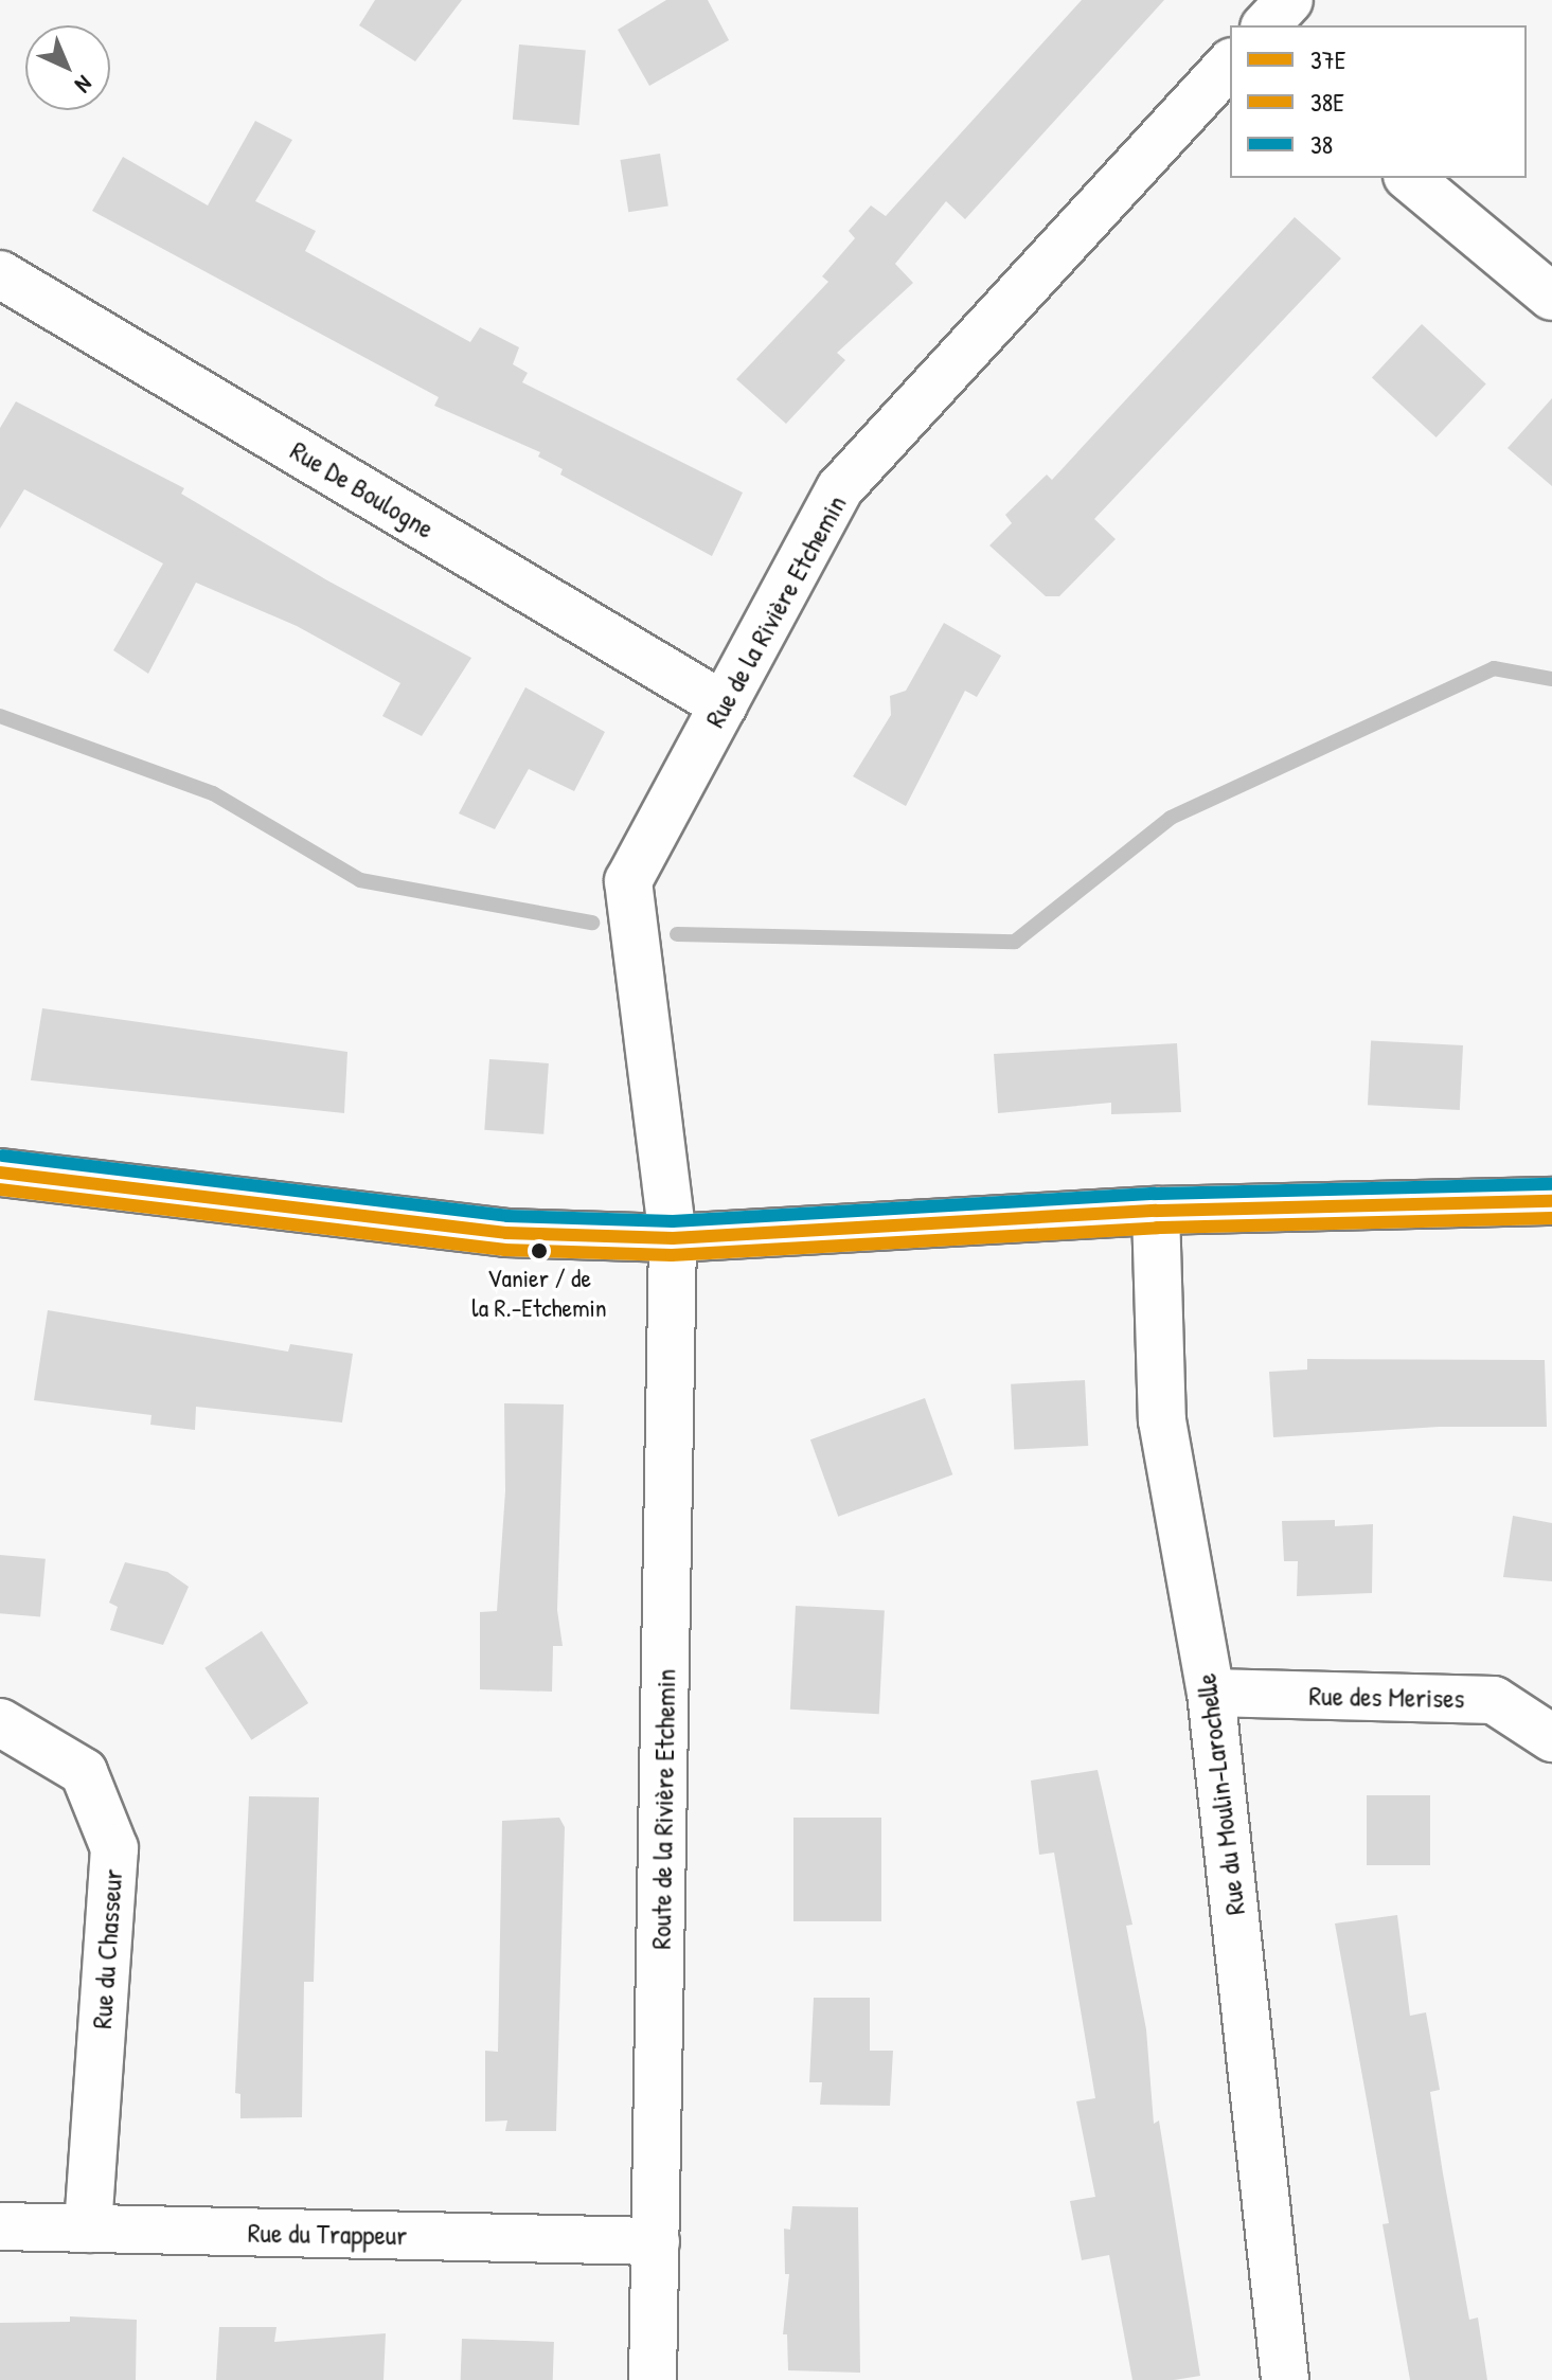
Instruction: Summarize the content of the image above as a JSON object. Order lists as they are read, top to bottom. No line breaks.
{"streets":{"street":["Rue De Boulogne","Rue de la Rivière Etchemin","Rue des Merises","Rue du Moulin-Larochelle","Route de la Rivière Etchemin","Rue du Chasseur","Rue du Trappeur"]},"crossings":[["Rue De Boulogne","Rue de la Rivière Etchemin"],["Rue de la Rivière Etchemin","Route de la Rivière Etchemin"],["Rue des Merises","Rue du Moulin-Larochelle"],["Route de la Rivière Etchemin","Rue du Trappeur"],["Rue du Chasseur","Rue du Trappeur"]],"places":["Vanier / de la R.-Etchemin"],"lines":["transit line 38","transit line 37E","transit line 38E"],"legend":["37E","38E","38"],"north":"bottom right"}
